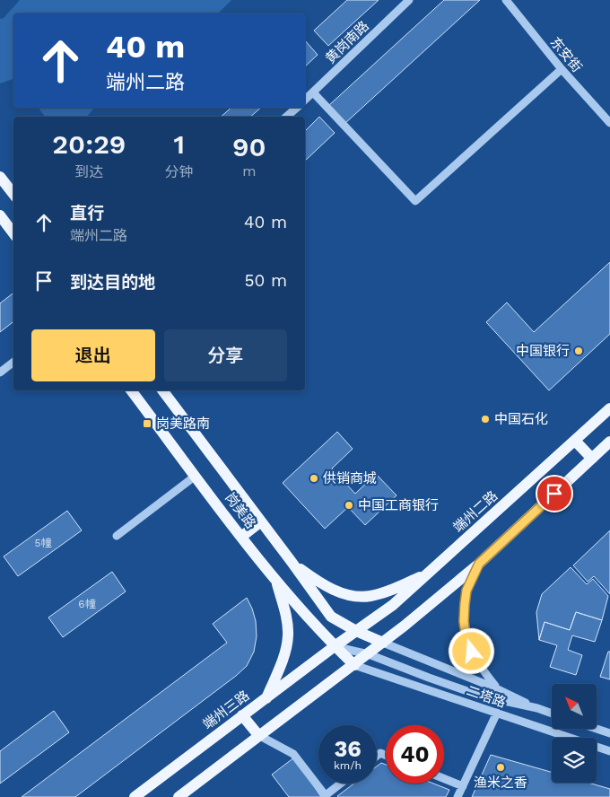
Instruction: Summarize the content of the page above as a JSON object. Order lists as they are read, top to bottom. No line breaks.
{"streets":{"main road":["岗美路","端州二路","端州三路"],"street":["黄岗南路","东安街","二塔路"]},"crossings":[["岗美路","二塔路"],["岗美路","端州三路"],["端州二路","端州三路"],["二塔路","端州三路"]],"places":{"other":["中国银行","中国石化","供销商城","中国工商银行","渔米之香"],"transit":["岗美路南"]},"house_numbers":["5幢","6幢"],"north":"top left","page":{"turn":["40 m","端州二路"],"eta":["20:29","到达","1","分钟","90","m"],"list":[{"name":"直行","note":"端州二路","value":"40 m"},{"name":"到达目的地","value":"50 m"}],"buttons":["退出","分享"],"speed":"36 km/h","limit":"40"}}
